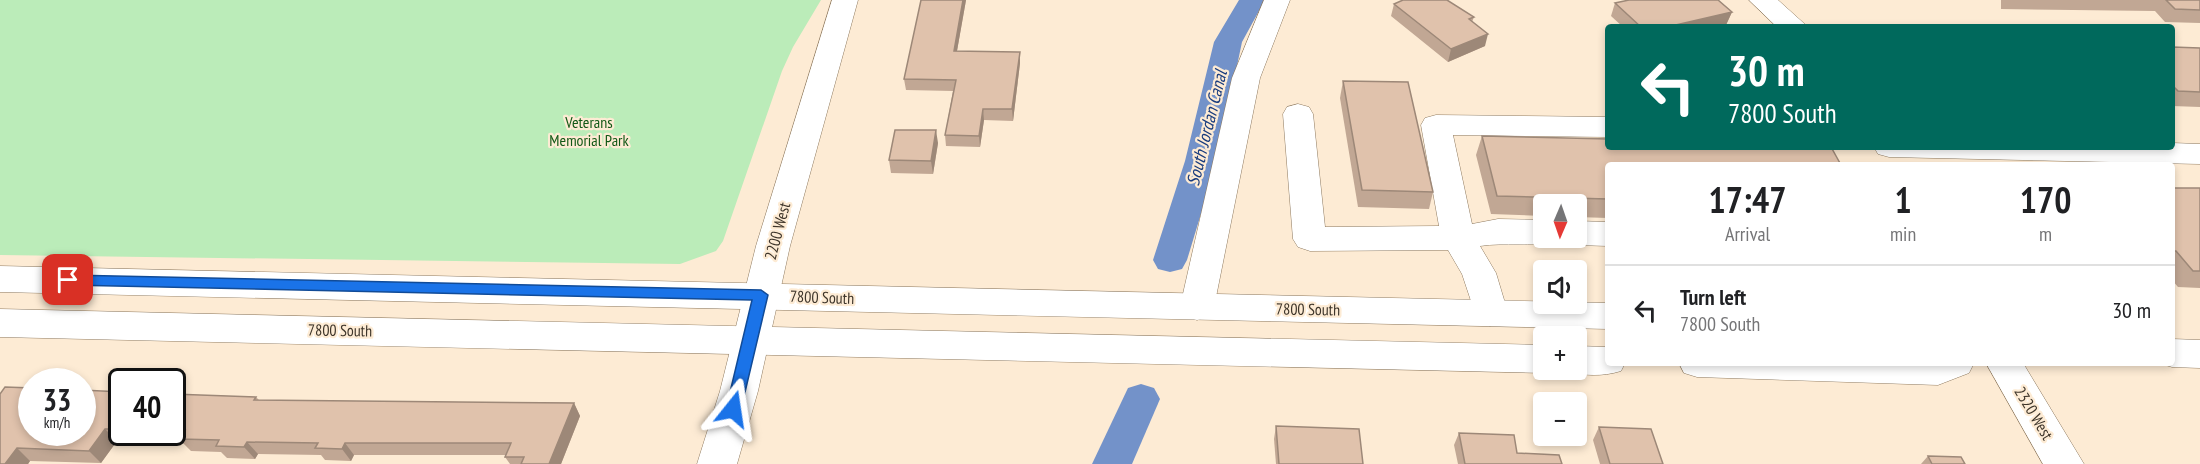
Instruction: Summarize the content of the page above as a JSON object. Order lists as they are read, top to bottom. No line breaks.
{"streets":{"main road":["2200 West","7800 South","2320 West"]},"crossings":[["2200 West","7800 South"]],"water":["South Jordan Canal"],"parks":["Veterans Memorial Park"],"north":"bottom","page":{"turn":["30 m","7800 South"],"eta":["17:47","Arrival","1","min","170","m"],"map_buttons":["+","−"],"list":[{"name":"Turn left","note":"7800 South","value":"30 m"}],"speed":"33 km/h","limit":"40"}}
